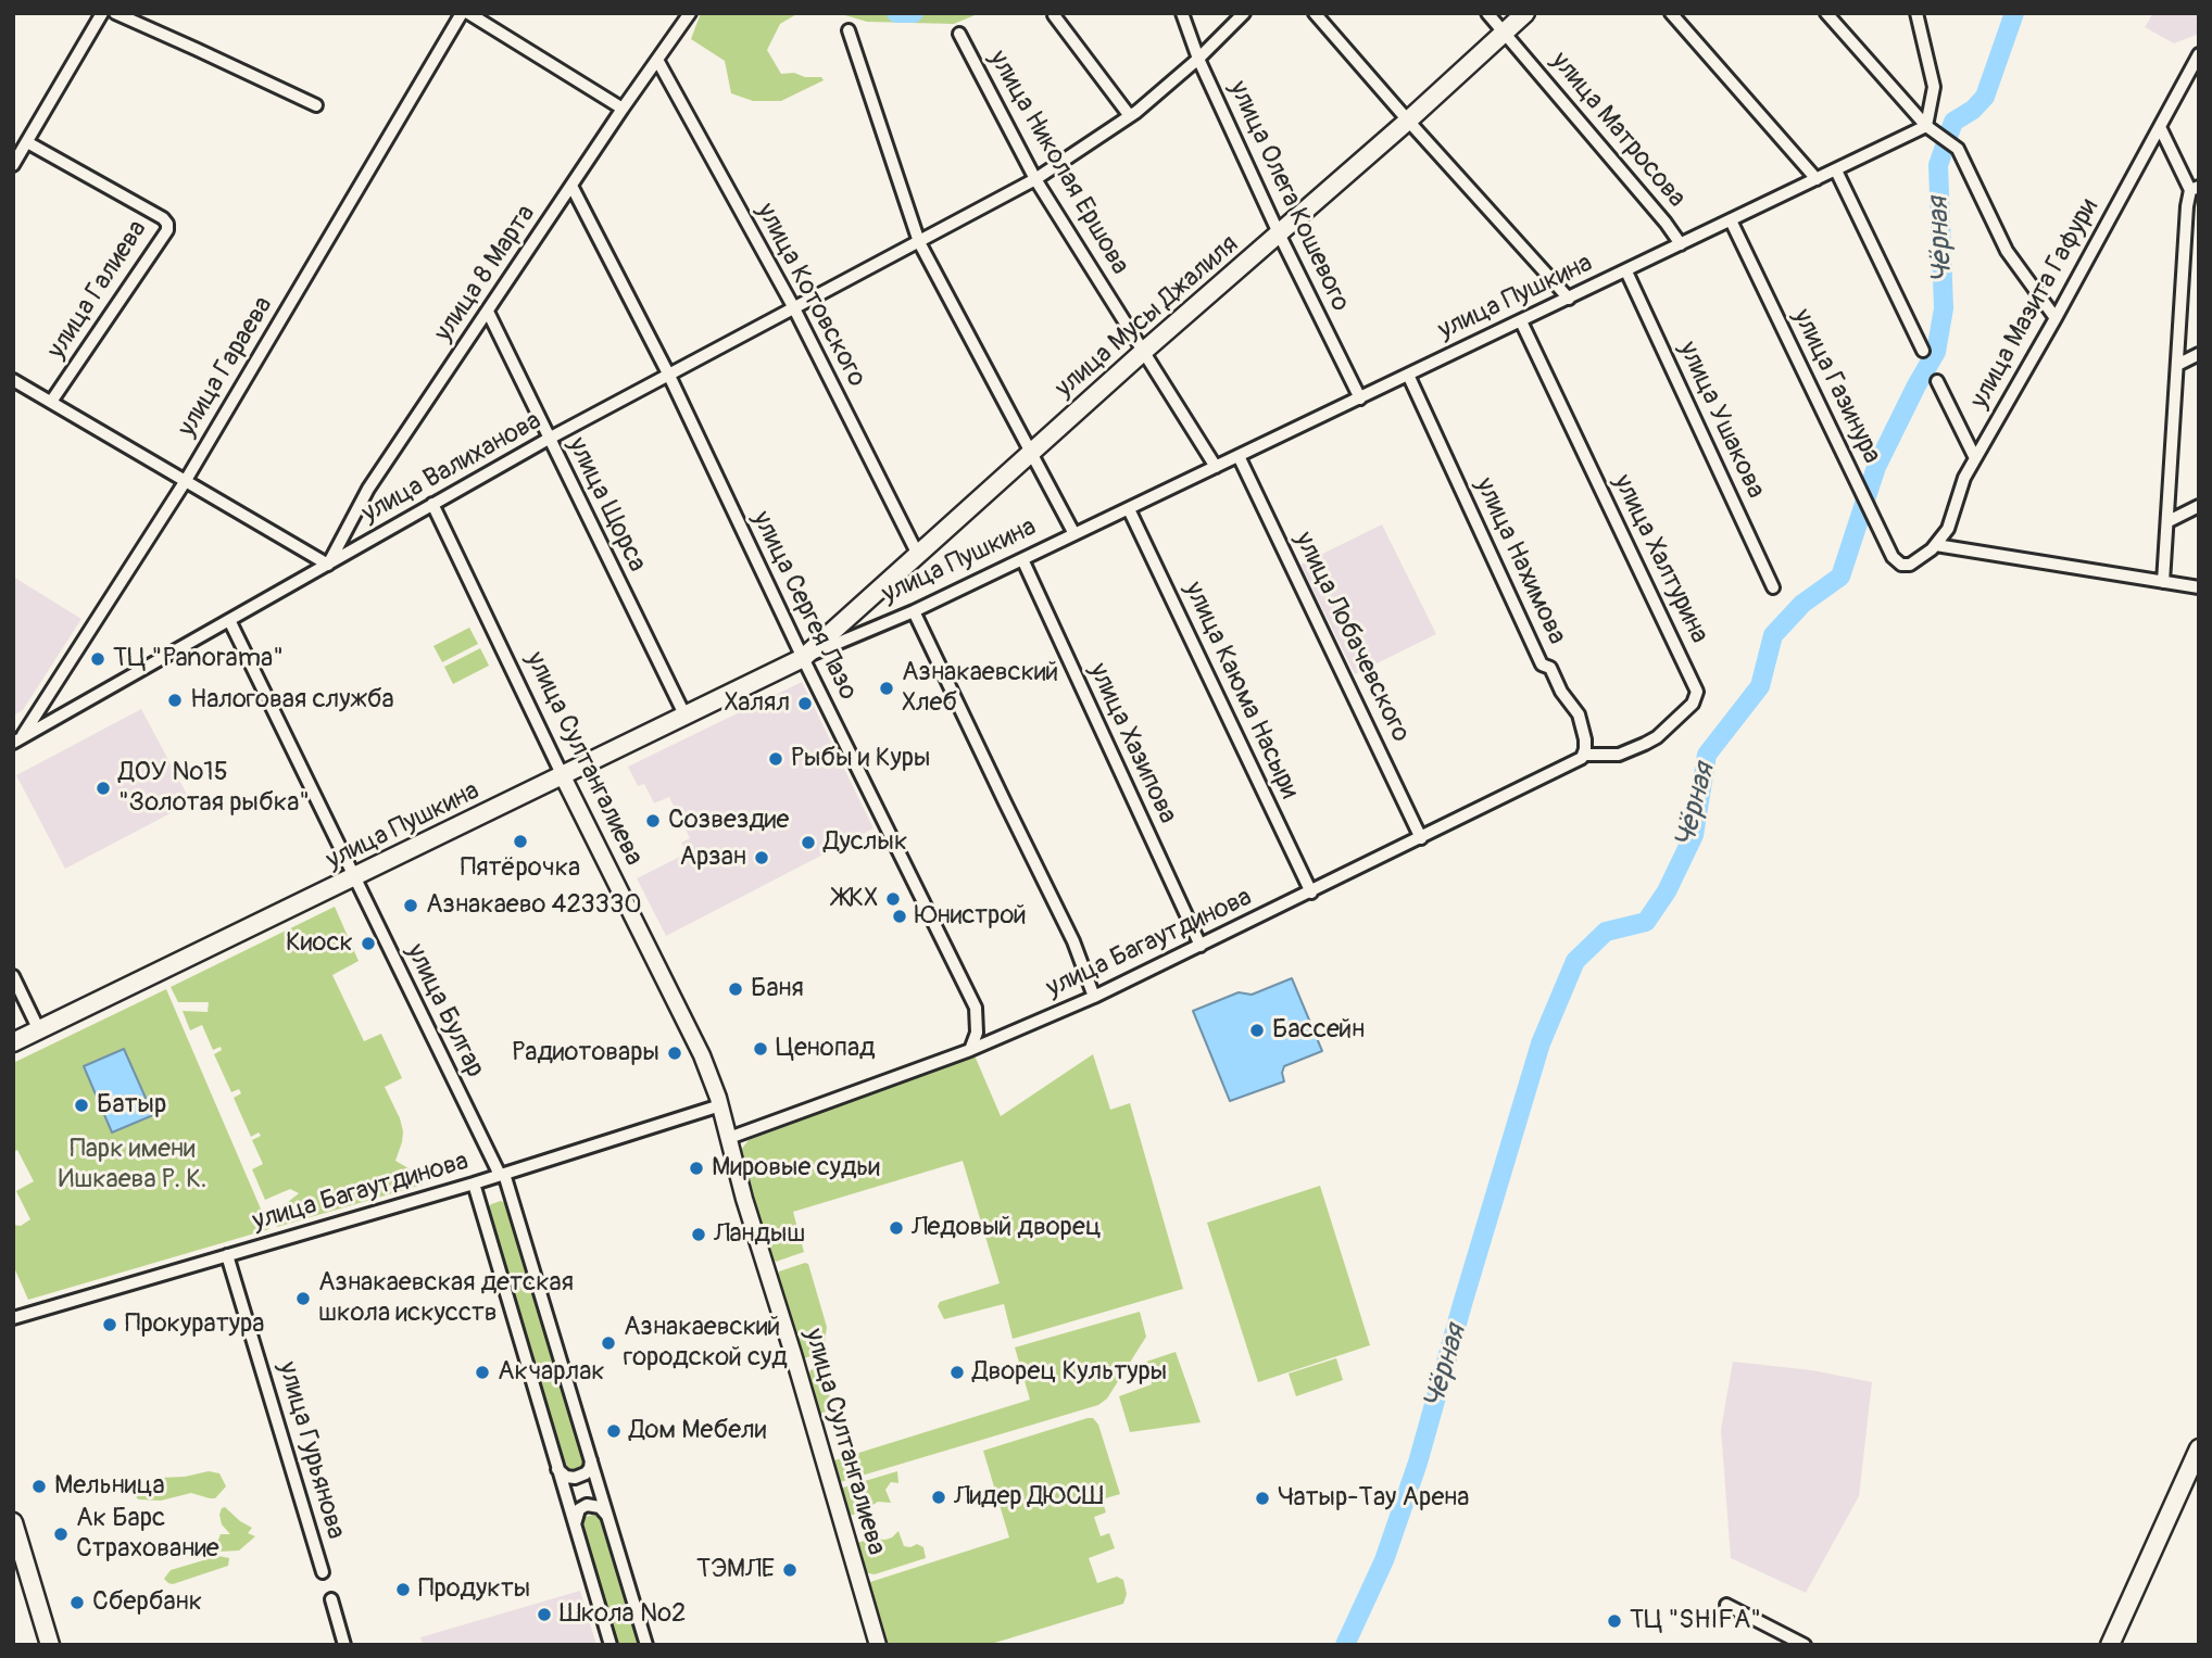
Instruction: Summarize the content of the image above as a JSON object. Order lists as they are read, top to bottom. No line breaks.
{"streets":{"main road":["улица Пушкина","улица Мусы Джалиля"],"street":["улица Матросова","улица Николая Ершова","улица Олега Кошевого","улица 8 Марта","улица Галиева","улица Котовского","улица Мазита Гафури","улица Гараева","улица Газинура","улица Ушакова","улица Валиханова","улица Щорса","улица Халтурина","улица Нахимова","улица Сергея Лазо","улица Лобачевского","улица Каюма Насыри","улица Хазипова","улица Султангалиева","улица Багаутдинова","улица Булгар","улица Гурьянова"]},"crossings":[["улица Матросова","улица Пушкина"],["улица Матросова","улица Мусы Джалиля"],["улица Николая Ершова","улица Пушкина"],["улица Николая Ершова","улица Мусы Джалиля"],["улица Николая Ершова","улица Валиханова"],["улица Олега Кошевого","улица Пушкина"],["улица Олега Кошевого","улица Мусы Джалиля"],["улица Олега Кошевого","улица Валиханова"],["улица 8 Марта","улица Котовского"],["улица 8 Марта","улица Валиханова"],["улица 8 Марта","улица Щорса"],["улица 8 Марта","улица Сергея Лазо"],["улица Котовского","улица Мусы Джалиля"],["улица Котовского","улица Валиханова"],["улица Пушкина","улица Мусы Джалиля"],["улица Пушкина","улица Газинура"],["улица Пушкина","улица Ушакова"],["улица Пушкина","улица Щорса"],["улица Пушкина","улица Халтурина"],["улица Пушкина","улица Нахимова"],["улица Пушкина","улица Сергея Лазо"],["улица Пушкина","улица Лобачевского"],["улица Пушкина","улица Каюма Насыри"],["улица Пушкина","улица Хазипова"],["улица Пушкина","улица Султангалиева"],["улица Пушкина","улица Булгар"],["улица Мазита Гафури","улица Газинура"],["улица Мусы Джалиля","улица Сергея Лазо"],["улица Гараева","улица Валиханова"],["улица Валиханова","улица Щорса"],["улица Валиханова","улица Сергея Лазо"],["улица Валиханова","улица Султангалиева"],["улица Валиханова","улица Булгар"],["улица Халтурина","улица Нахимова"],["улица Халтурина","улица Багаутдинова"],["улица Нахимова","улица Багаутдинова"],["улица Сергея Лазо","улица Багаутдинова"],["улица Лобачевского","улица Багаутдинова"],["улица Каюма Насыри","улица Багаутдинова"],["улица Хазипова","улица Багаутдинова"],["улица Султангалиева","улица Багаутдинова"],["улица Багаутдинова","улица Булгар"],["улица Багаутдинова","улица Гурьянова"]],"water":["Чёрная"],"parks":["Парк имени Ишкаева Р. К."],"places":["ТЦ \"Panorama\"","Азнакаевский Хлеб","Налоговая служба","Халял","Рыбы и Куры","ДОУ №15 \"Золотая рыбка\"","Созвездие","Пятёрочка","Дуслык","Арзан","ЖКХ","Азнакаево 423330","Юнистрой","Киоск","Баня","Бассейн","Ценопад","Радиотовары","Батыр","Мировые судьи","Ледовый дворец","Ландыш","Азнакаевская детская школа искусств","Прокуратура","Азнакаевский городской суд","Акчарлак","Дворец Культуры","Дом Мебели","Мельница","Лидер ДЮСШ","Чатыр-Тау Арена","Ак Барс Страхование","ТЭМЛЕ","Продукты","Сбербанк","Школа №2","ТЦ \"SHIFA\""]}
